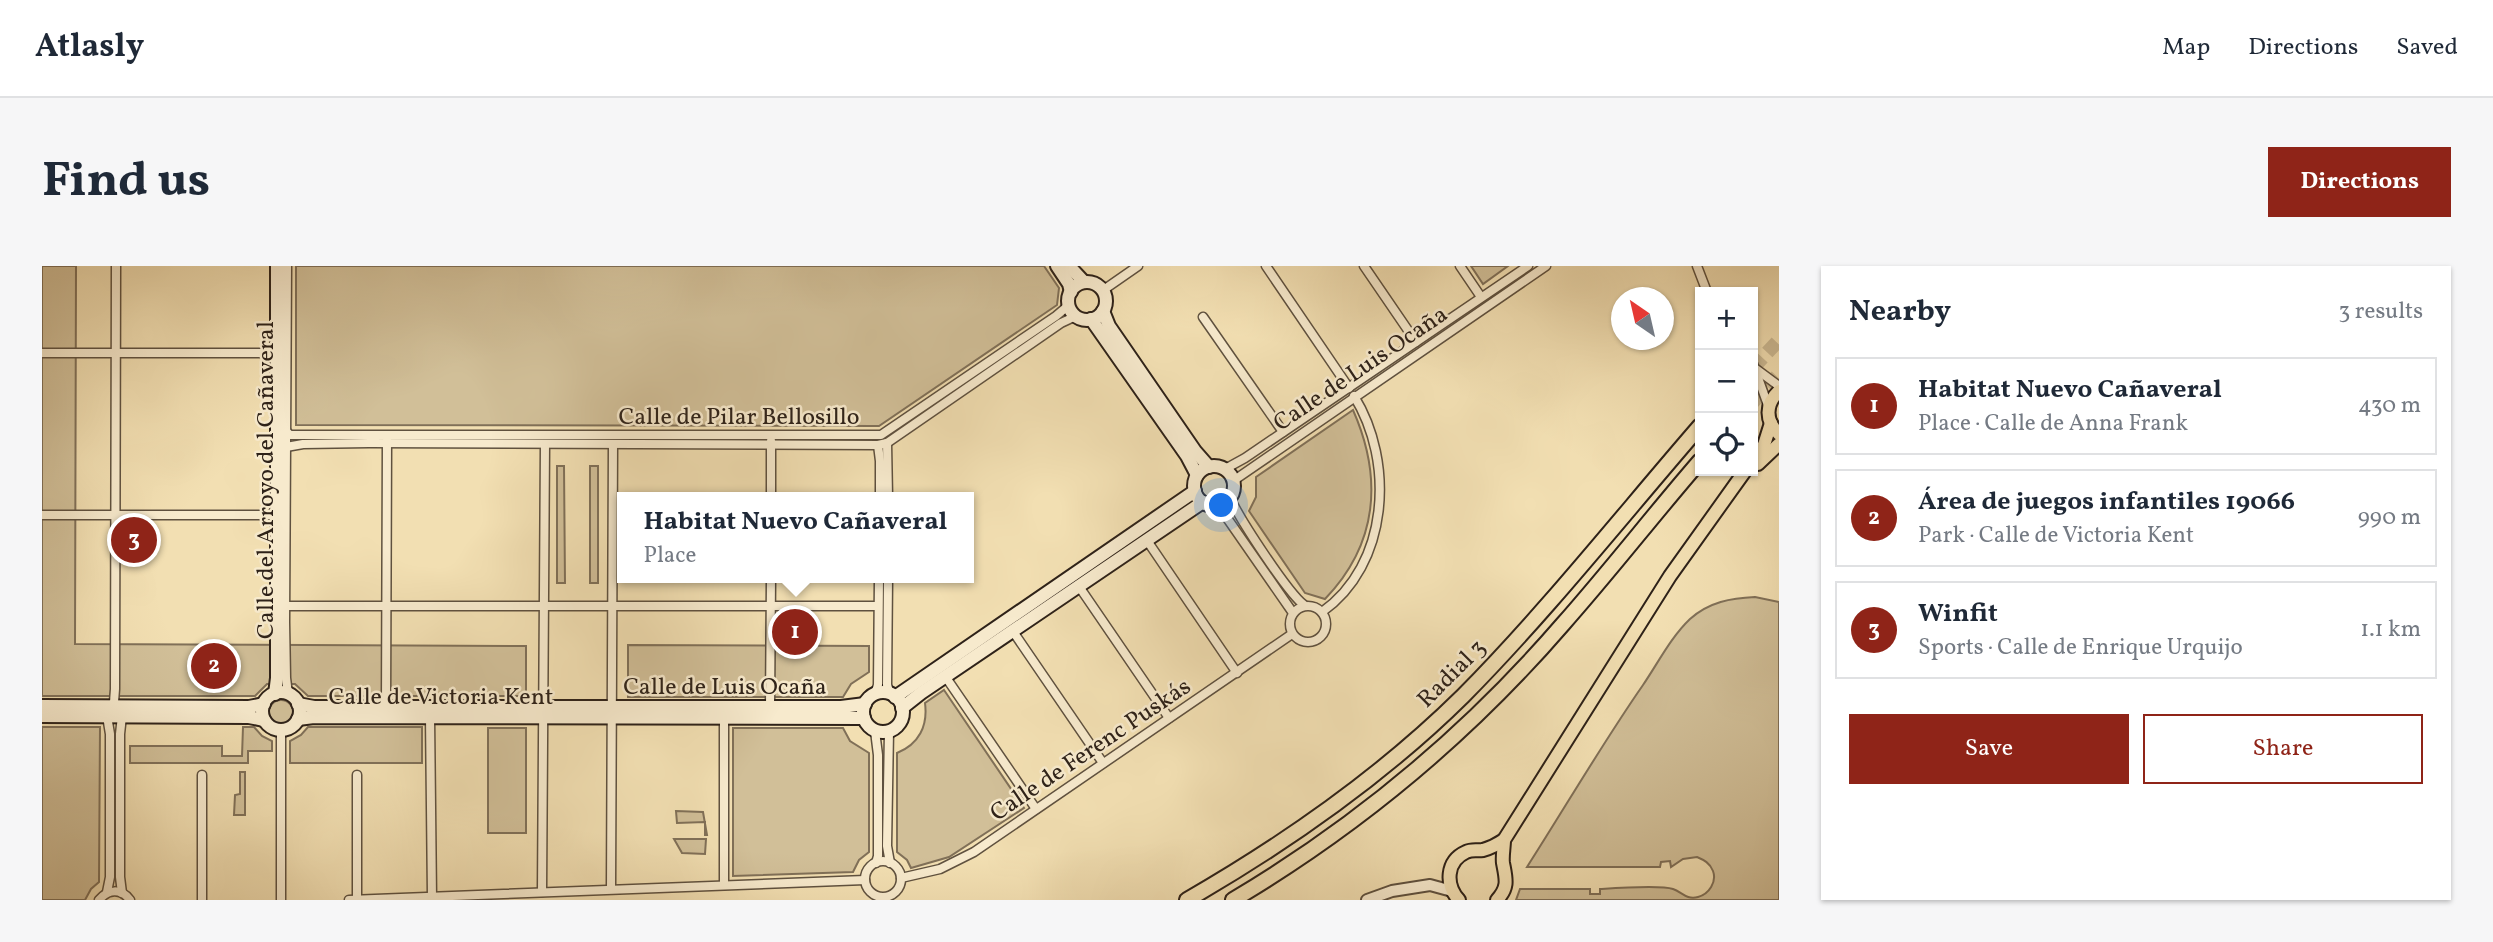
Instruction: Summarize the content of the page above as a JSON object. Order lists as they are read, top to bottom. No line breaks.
{"streets":{"highway":["Radial 3"],"main road":["Calle de Luis Ocaña","Calle del Arroyo del Cañaveral","Calle de Victoria Kent"],"street":["Calle de Pilar Bellosillo","Calle de Ferenc Puskás"]},"crossings":[["Calle de Luis Ocaña","Calle de Victoria Kent"],["Calle del Arroyo del Cañaveral","Calle de Victoria Kent"]],"north":"top left","page":{"header":"Atlasly","nav":["Map","Directions","Saved"],"buttons":["Directions",["Save","Share"]],"title":"Find us","heading":["Nearby","3 results"],"map_buttons":["+","−"],"list":[{"mark":"1","name":"Habitat Nuevo Cañaveral","note":"Place · Calle de Anna Frank","value":"430 m"},{"mark":"2","name":"Área de juegos infantiles 19066","note":"Park · Calle de Victoria Kent","value":"990 m"},{"mark":"3","name":"Winfit","note":"Sports · Calle de Enrique Urquijo","value":"1.1 km"}],"popup":["Habitat Nuevo Cañaveral","Place"],"pins":["3","1","2"]}}
